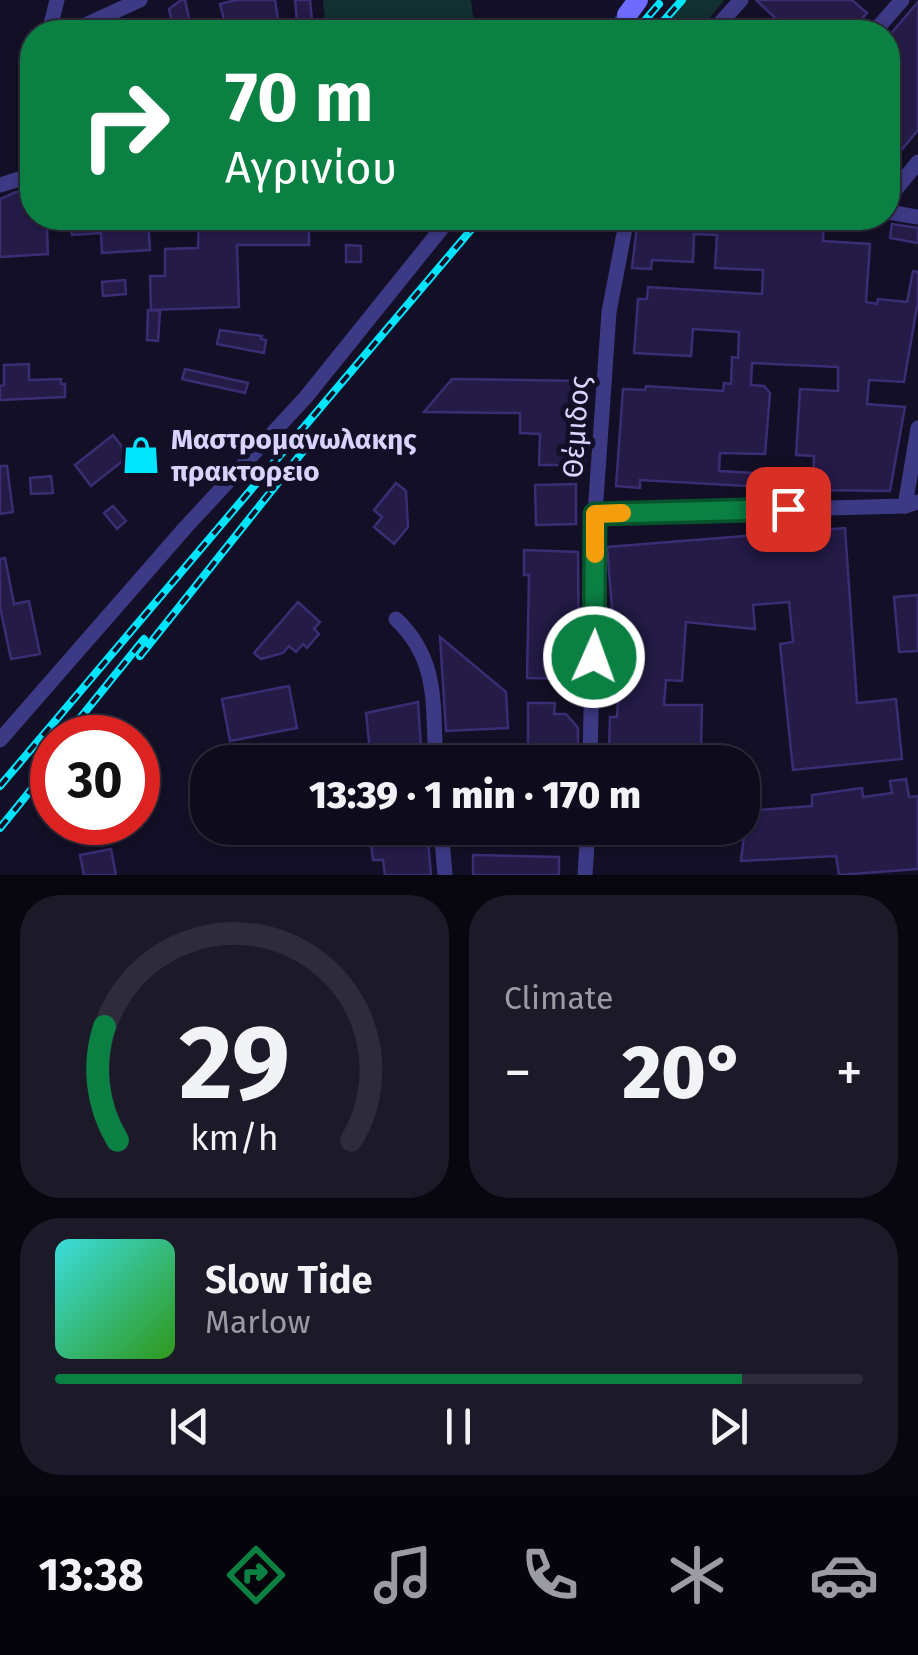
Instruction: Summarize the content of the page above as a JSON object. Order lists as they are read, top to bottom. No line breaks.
{"streets":{"street":["Θέμιδος"]},"places":{"shop":["Μαστρομανωλακης πρακτορειο"]},"page":{"turn":["70 m","Αγρινίου"],"limit":"30","trip":"13:39 · 1 min · 170 m","tile":"Climate","heat":["−","20°","+"],"song":["Slow Tide","Marlow"],"tabs":"13:38","gauge":["29","km/h"]}}
